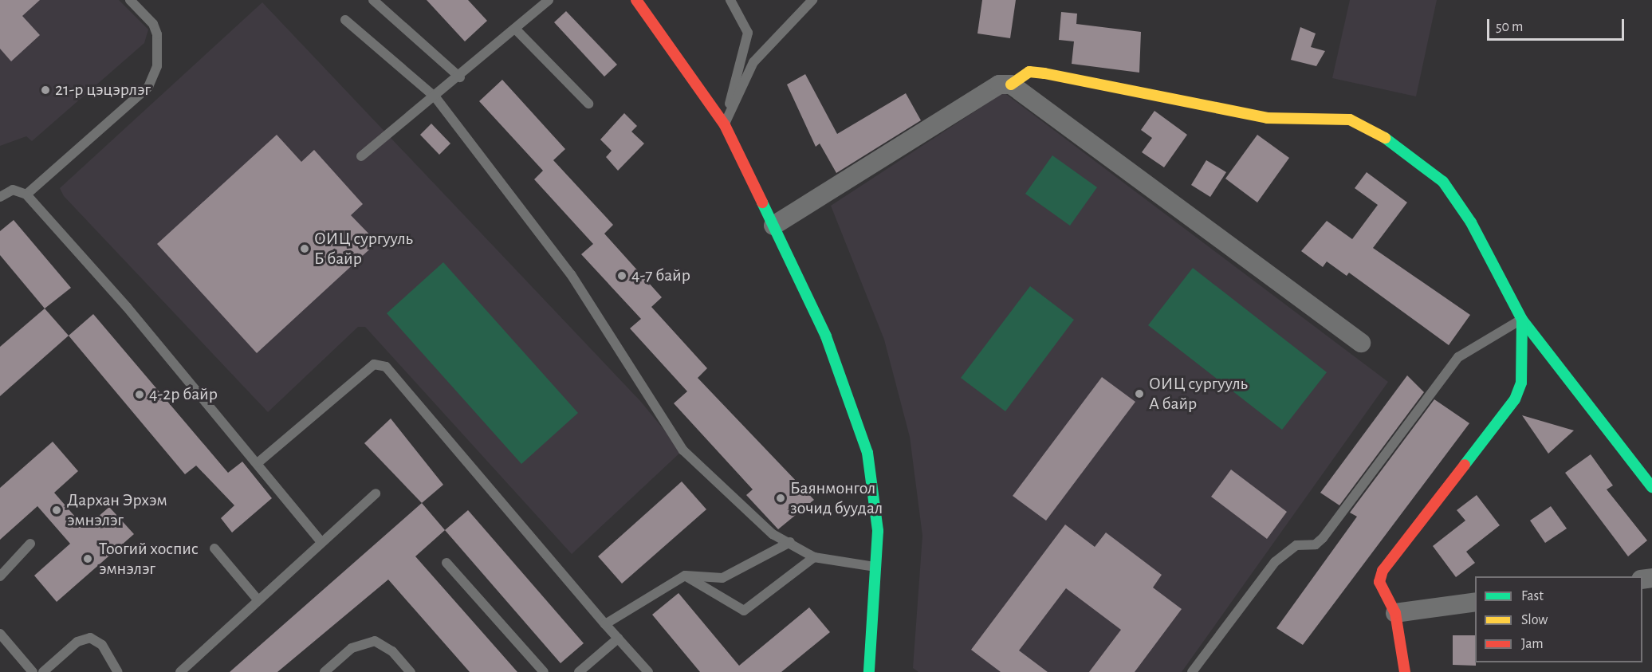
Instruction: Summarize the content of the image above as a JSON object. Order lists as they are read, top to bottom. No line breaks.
{"places":["21-р цэцэрлэг","ОИЦ сургууль Б байр","4-7 байр","ОИЦ сургууль А байр","4-2р байр","Баянмонгол зочид буудал","Дархан Эрхэм эмнэлэг","Тоогий хоспис эмнэлэг"],"legend":["Fast","Slow","Jam"],"scale_bar":"50 m"}
